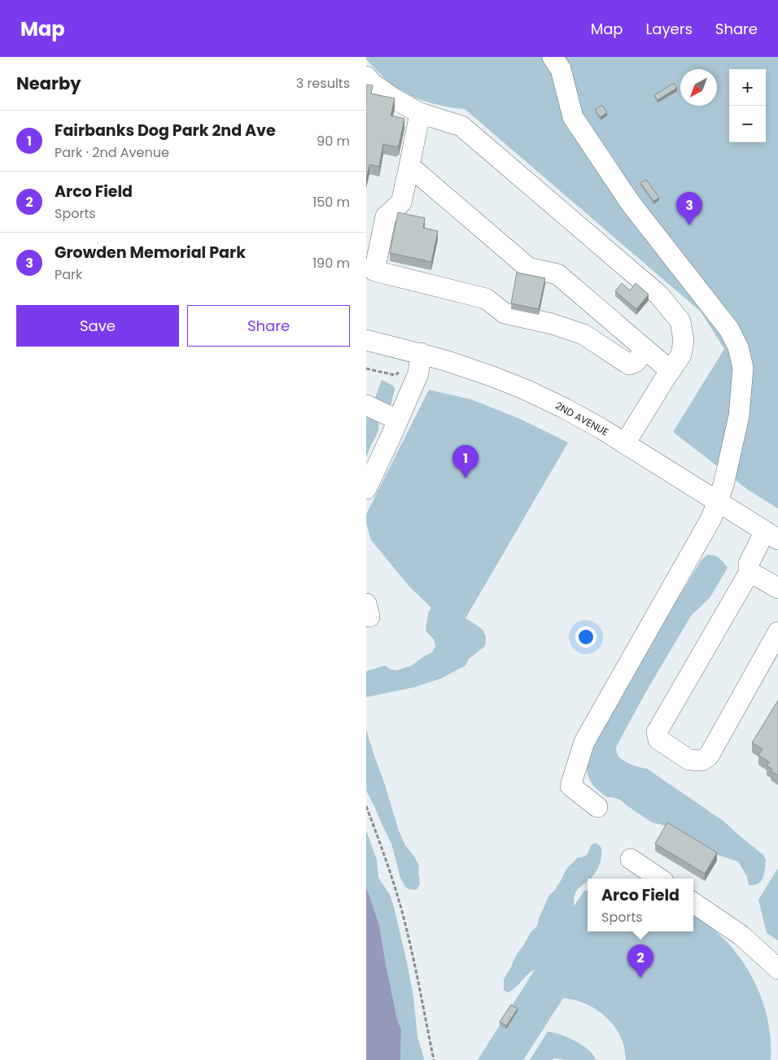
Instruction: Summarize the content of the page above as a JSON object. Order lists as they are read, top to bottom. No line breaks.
{"streets":{"street":["2ND AVENUE"]},"north":"bottom left","page":{"header":"Map","nav":["Map","Layers","Share"],"heading":["Nearby","3 results"],"map_buttons":["+","−"],"list":[{"mark":"1","name":"Fairbanks Dog Park 2nd Ave","note":"Park · 2nd Avenue","value":"90 m"},{"mark":"2","name":"Arco Field","note":"Sports","value":"150 m"},{"mark":"3","name":"Growden Memorial Park","note":"Park","value":"190 m"}],"pins":["3","1","2"],"buttons":["Save","Share"],"popup":["Arco Field","Sports"]}}
